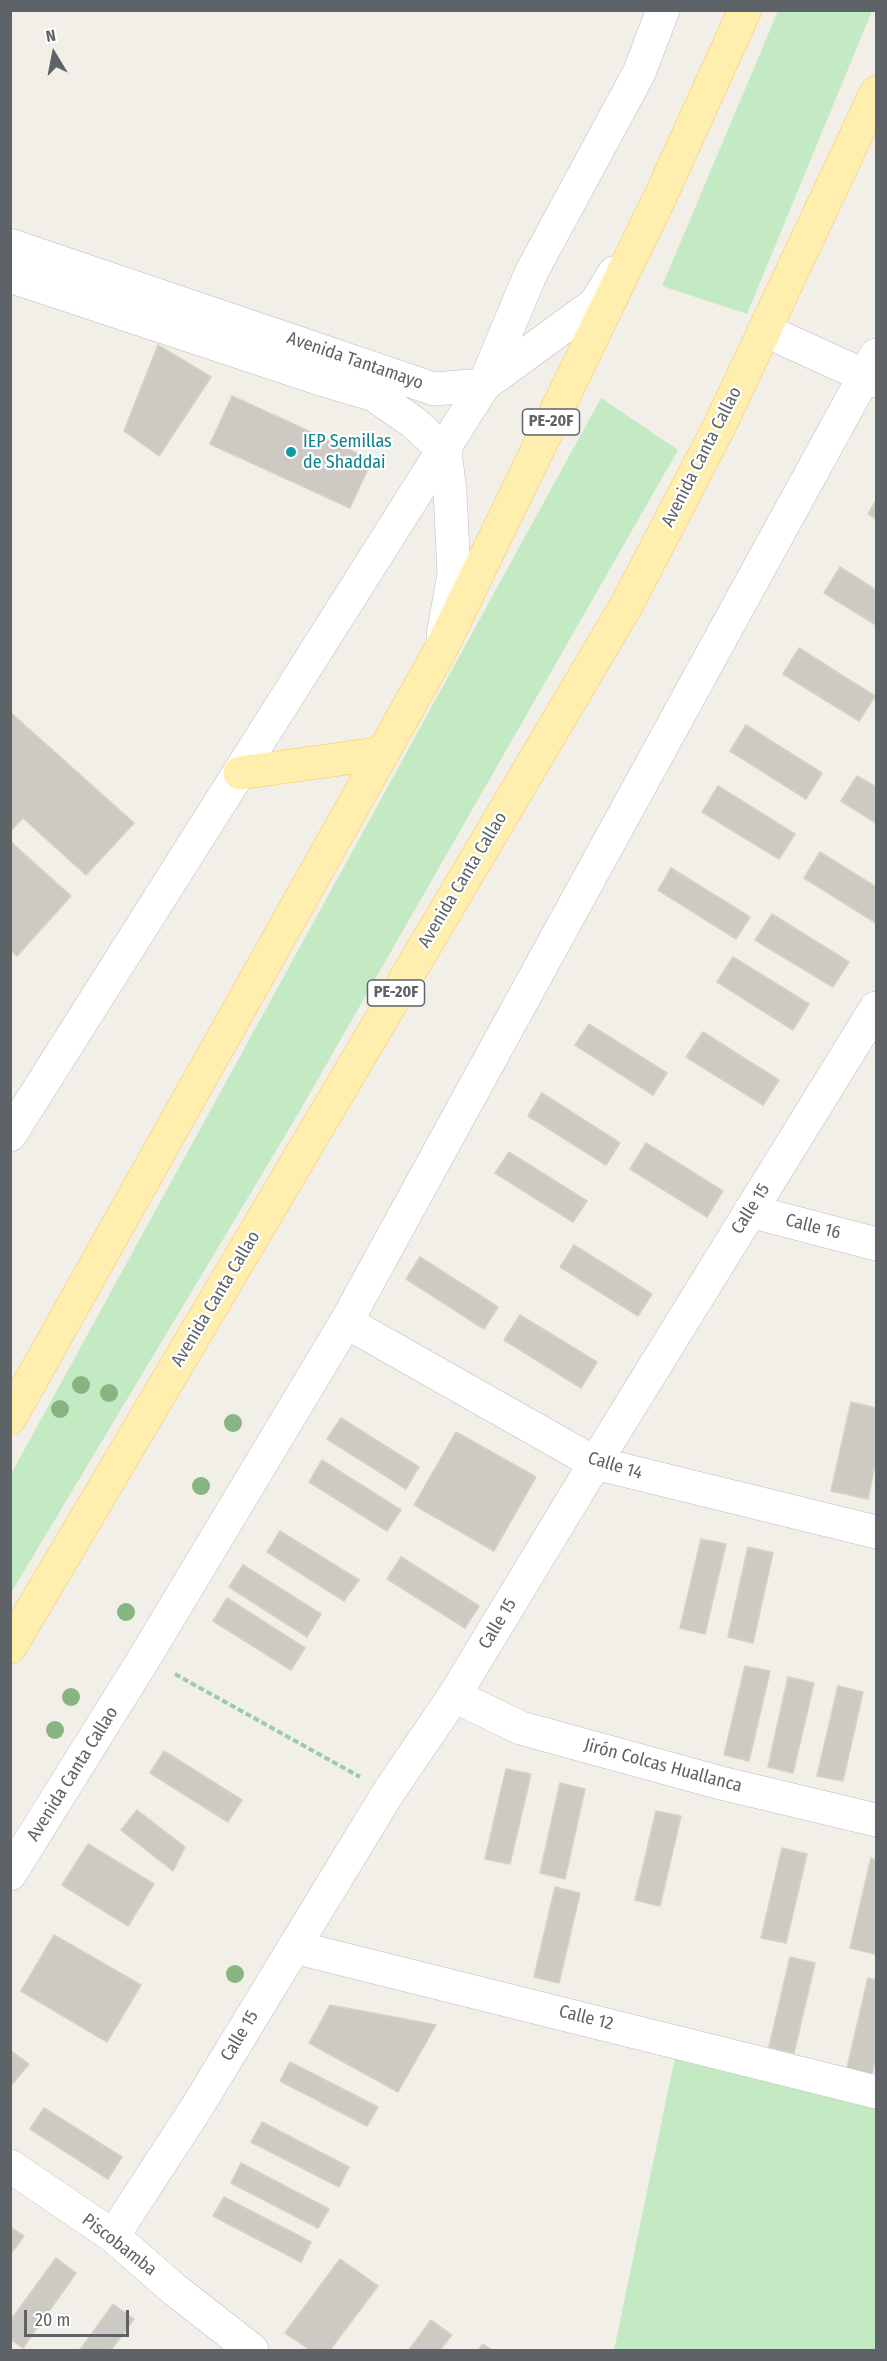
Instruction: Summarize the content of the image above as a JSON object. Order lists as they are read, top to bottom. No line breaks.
{"streets":{"main road":["PE-20F","Avenida Canta Callao"],"street":["Avenida Tantamayo","Calle 15","Calle 16","Calle 14","Jirón Colcas Huallanca","Calle 12","Piscobamba"]},"crossings":[["Avenida Canta Callao","Calle 14"],["Calle 15","Calle 16"],["Calle 15","Calle 14"],["Calle 15","Jirón Colcas Huallanca"],["Calle 15","Calle 12"],["Calle 15","Piscobamba"]],"places":["IEP Semillas de Shaddai"],"scale_bar":"20 m","north":"top"}
